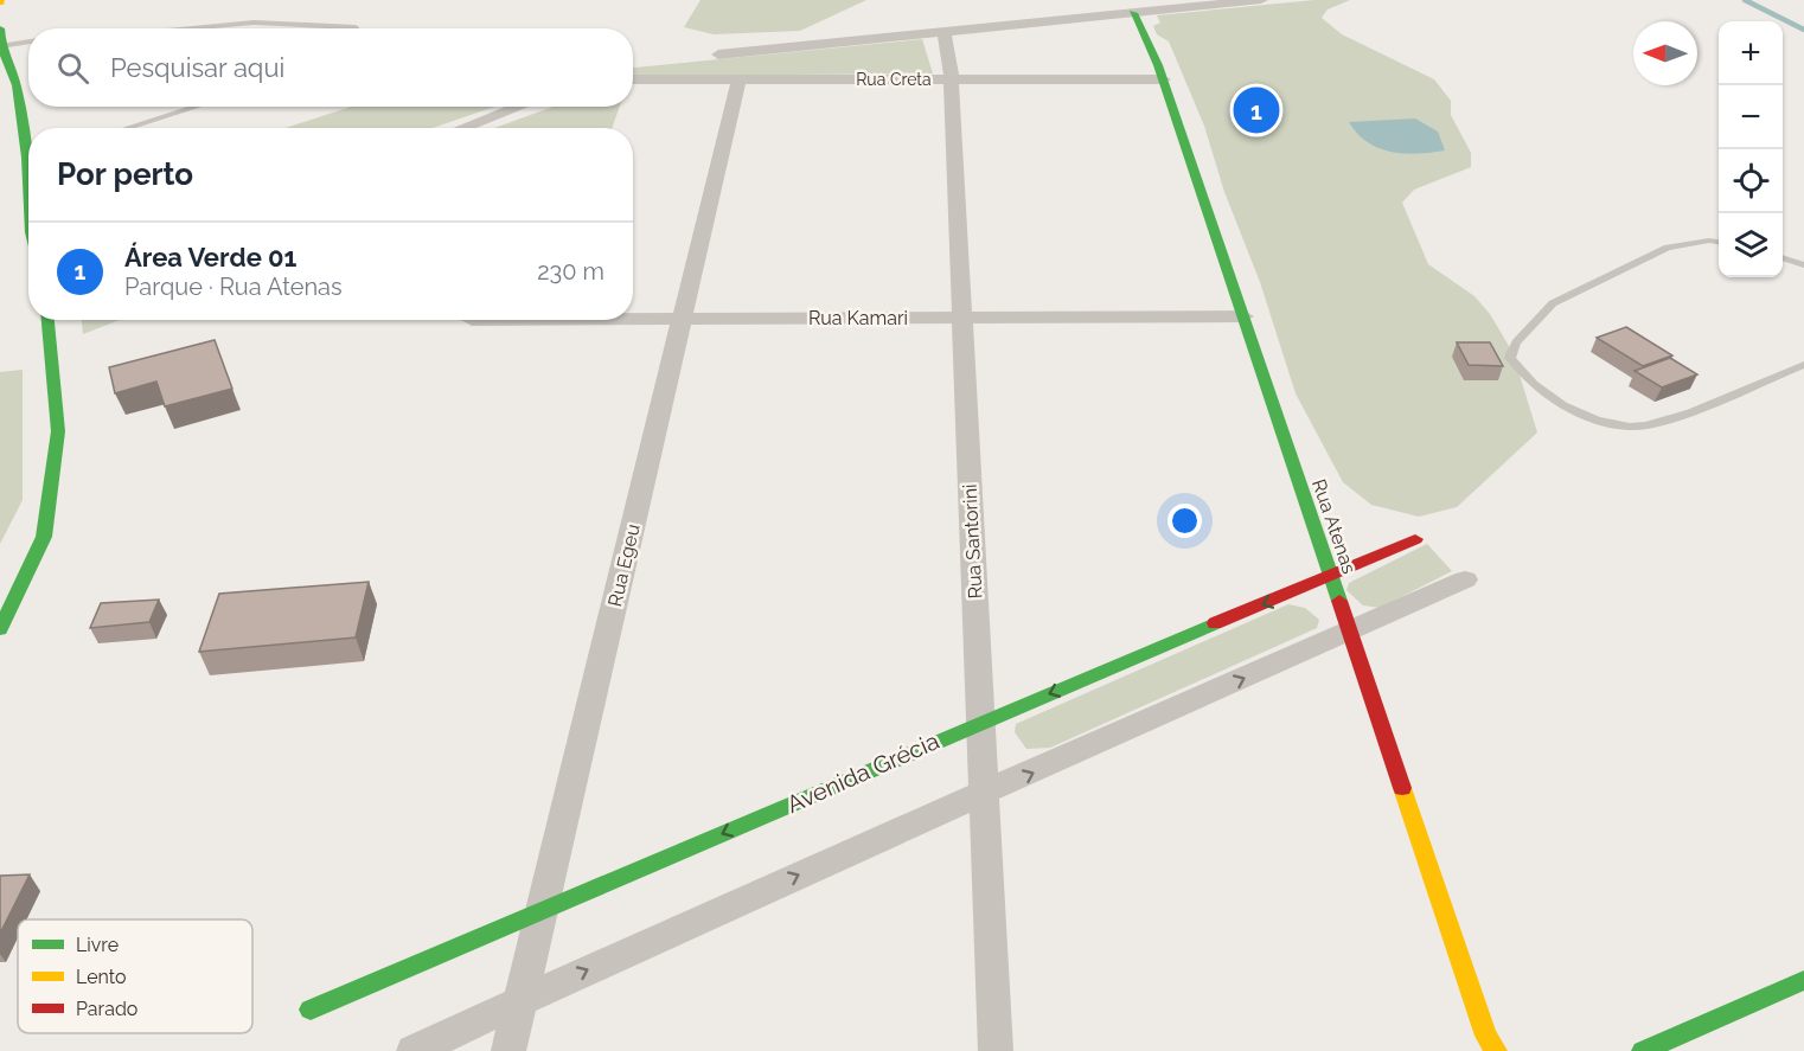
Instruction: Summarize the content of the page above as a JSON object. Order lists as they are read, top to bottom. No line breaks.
{"streets":{"street":["Rua Creta","Rua Kamari","Rua Atenas","Rua Santorini","Rua Egeu","Avenida Grécia"]},"crossings":[["Rua Creta","Rua Atenas"],["Rua Creta","Rua Santorini"],["Rua Creta","Rua Egeu"],["Rua Kamari","Rua Atenas"],["Rua Kamari","Rua Santorini"],["Rua Kamari","Rua Egeu"],["Rua Atenas","Avenida Grécia"],["Rua Santorini","Avenida Grécia"],["Rua Egeu","Avenida Grécia"]],"legend":["Livre","Lento","Parado"],"north":"left","page":{"map_buttons":["+","−"],"search":"Pesquisar aqui","pins":"1","heading":"Por perto","list":[{"mark":"1","name":"Área Verde 01","note":"Parque · Rua Atenas","value":"230 m"}]}}
